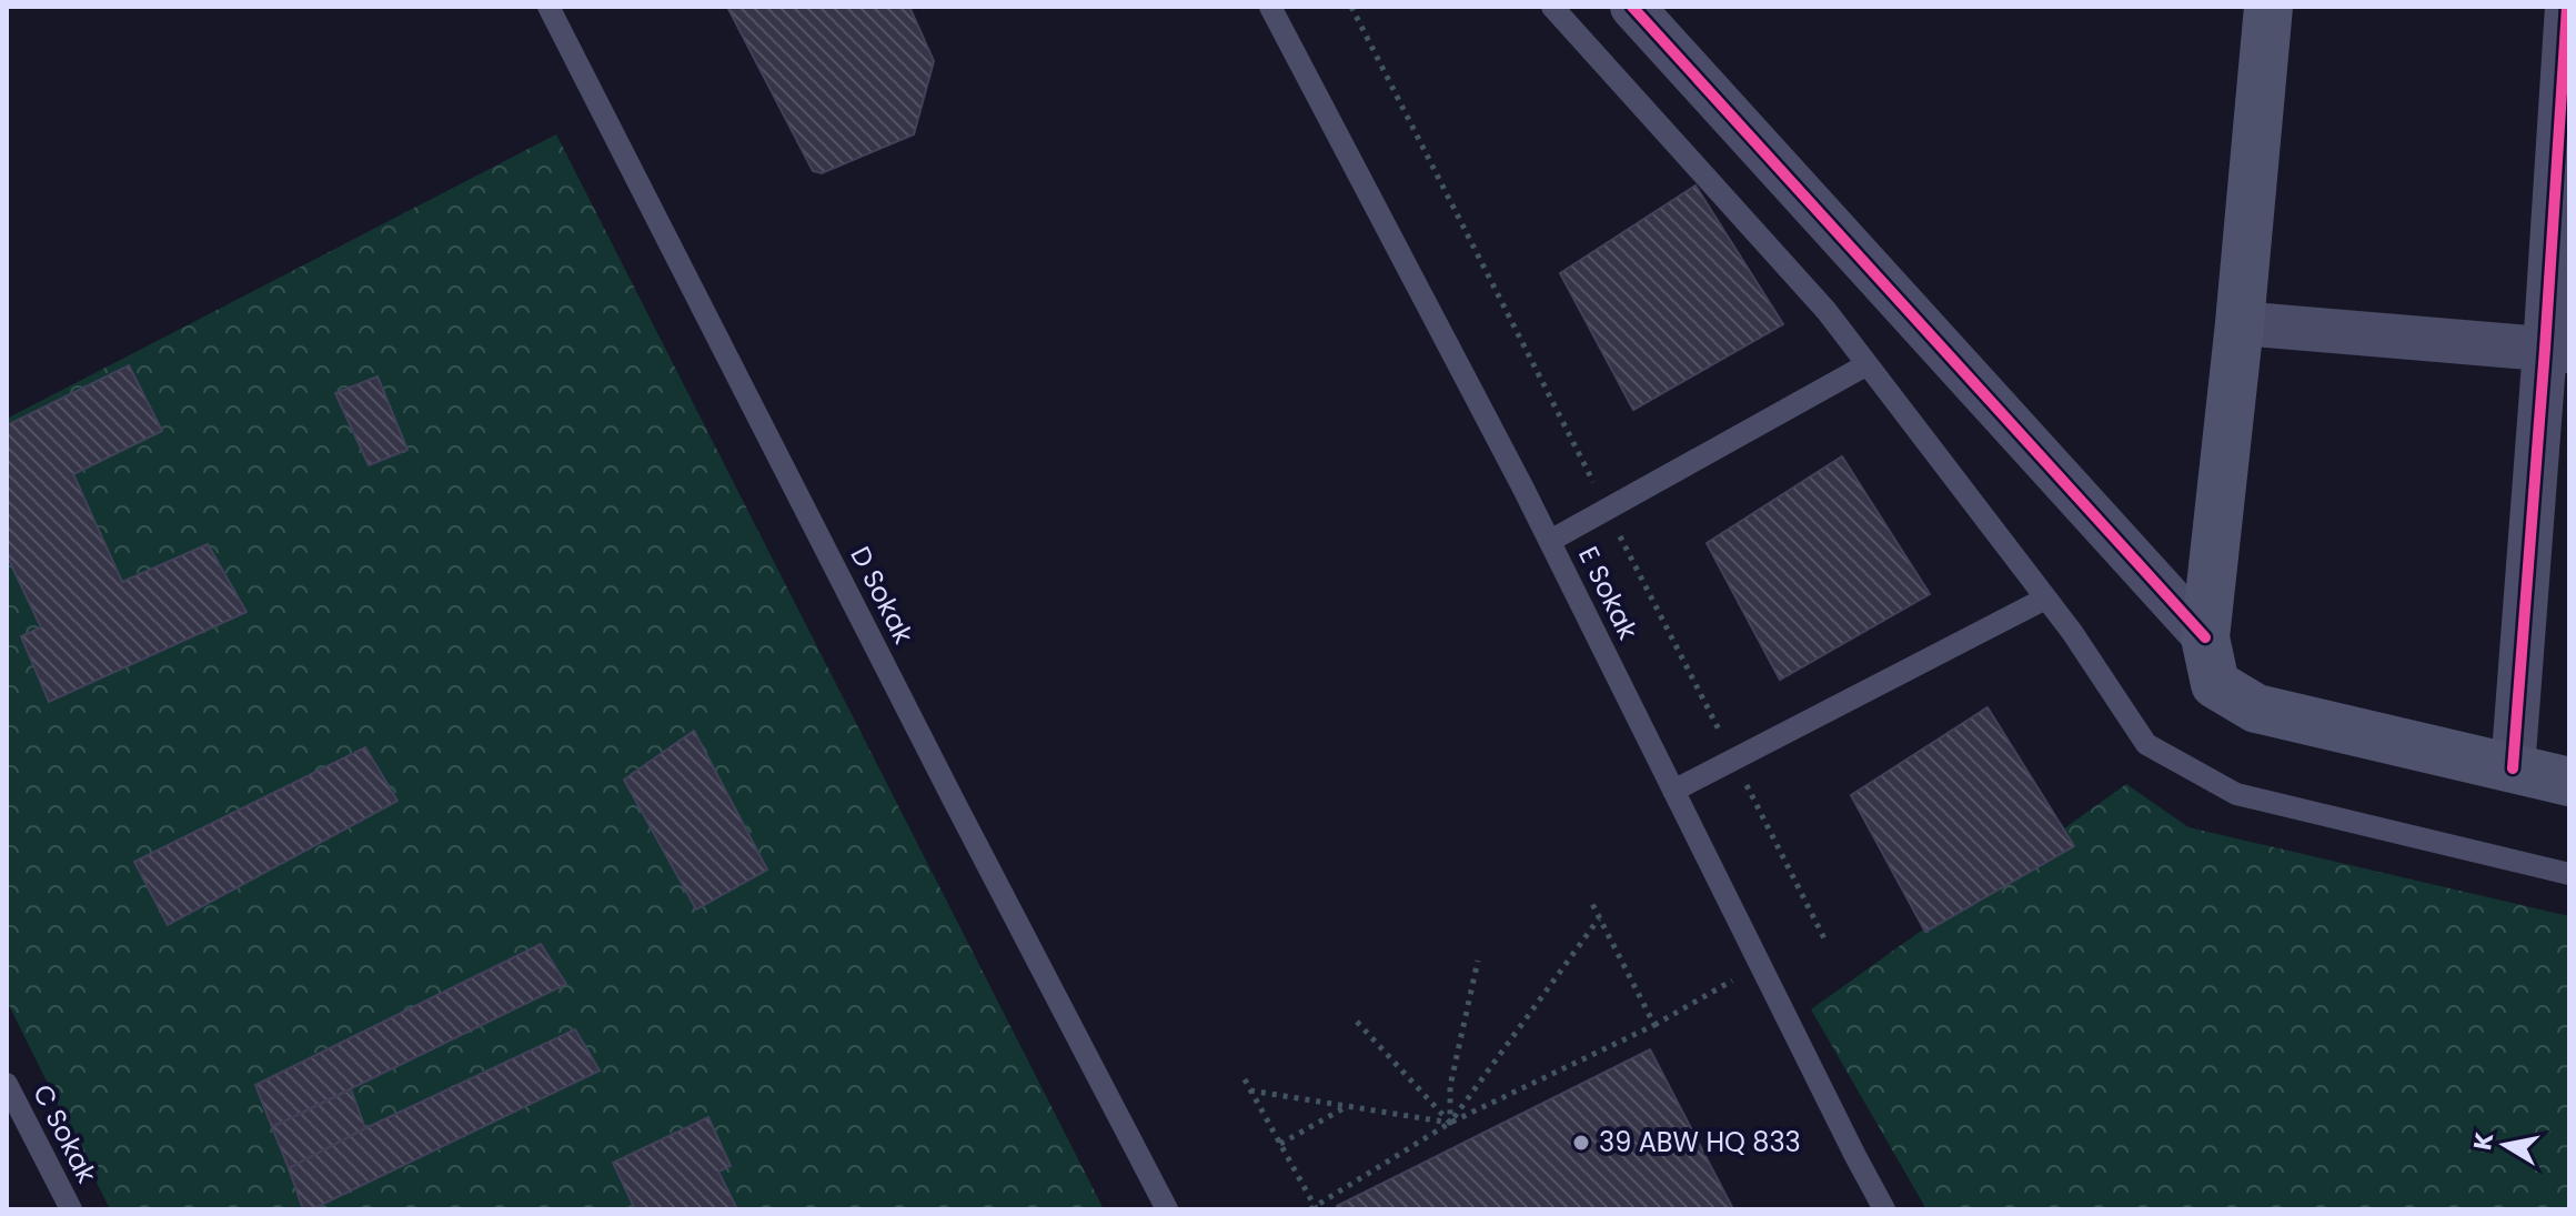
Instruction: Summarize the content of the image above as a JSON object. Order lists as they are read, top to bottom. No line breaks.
{"streets":{"lane":["E Sokak","D Sokak","C Sokak"]},"places":["39 ABW HQ 833"],"north":"left"}
